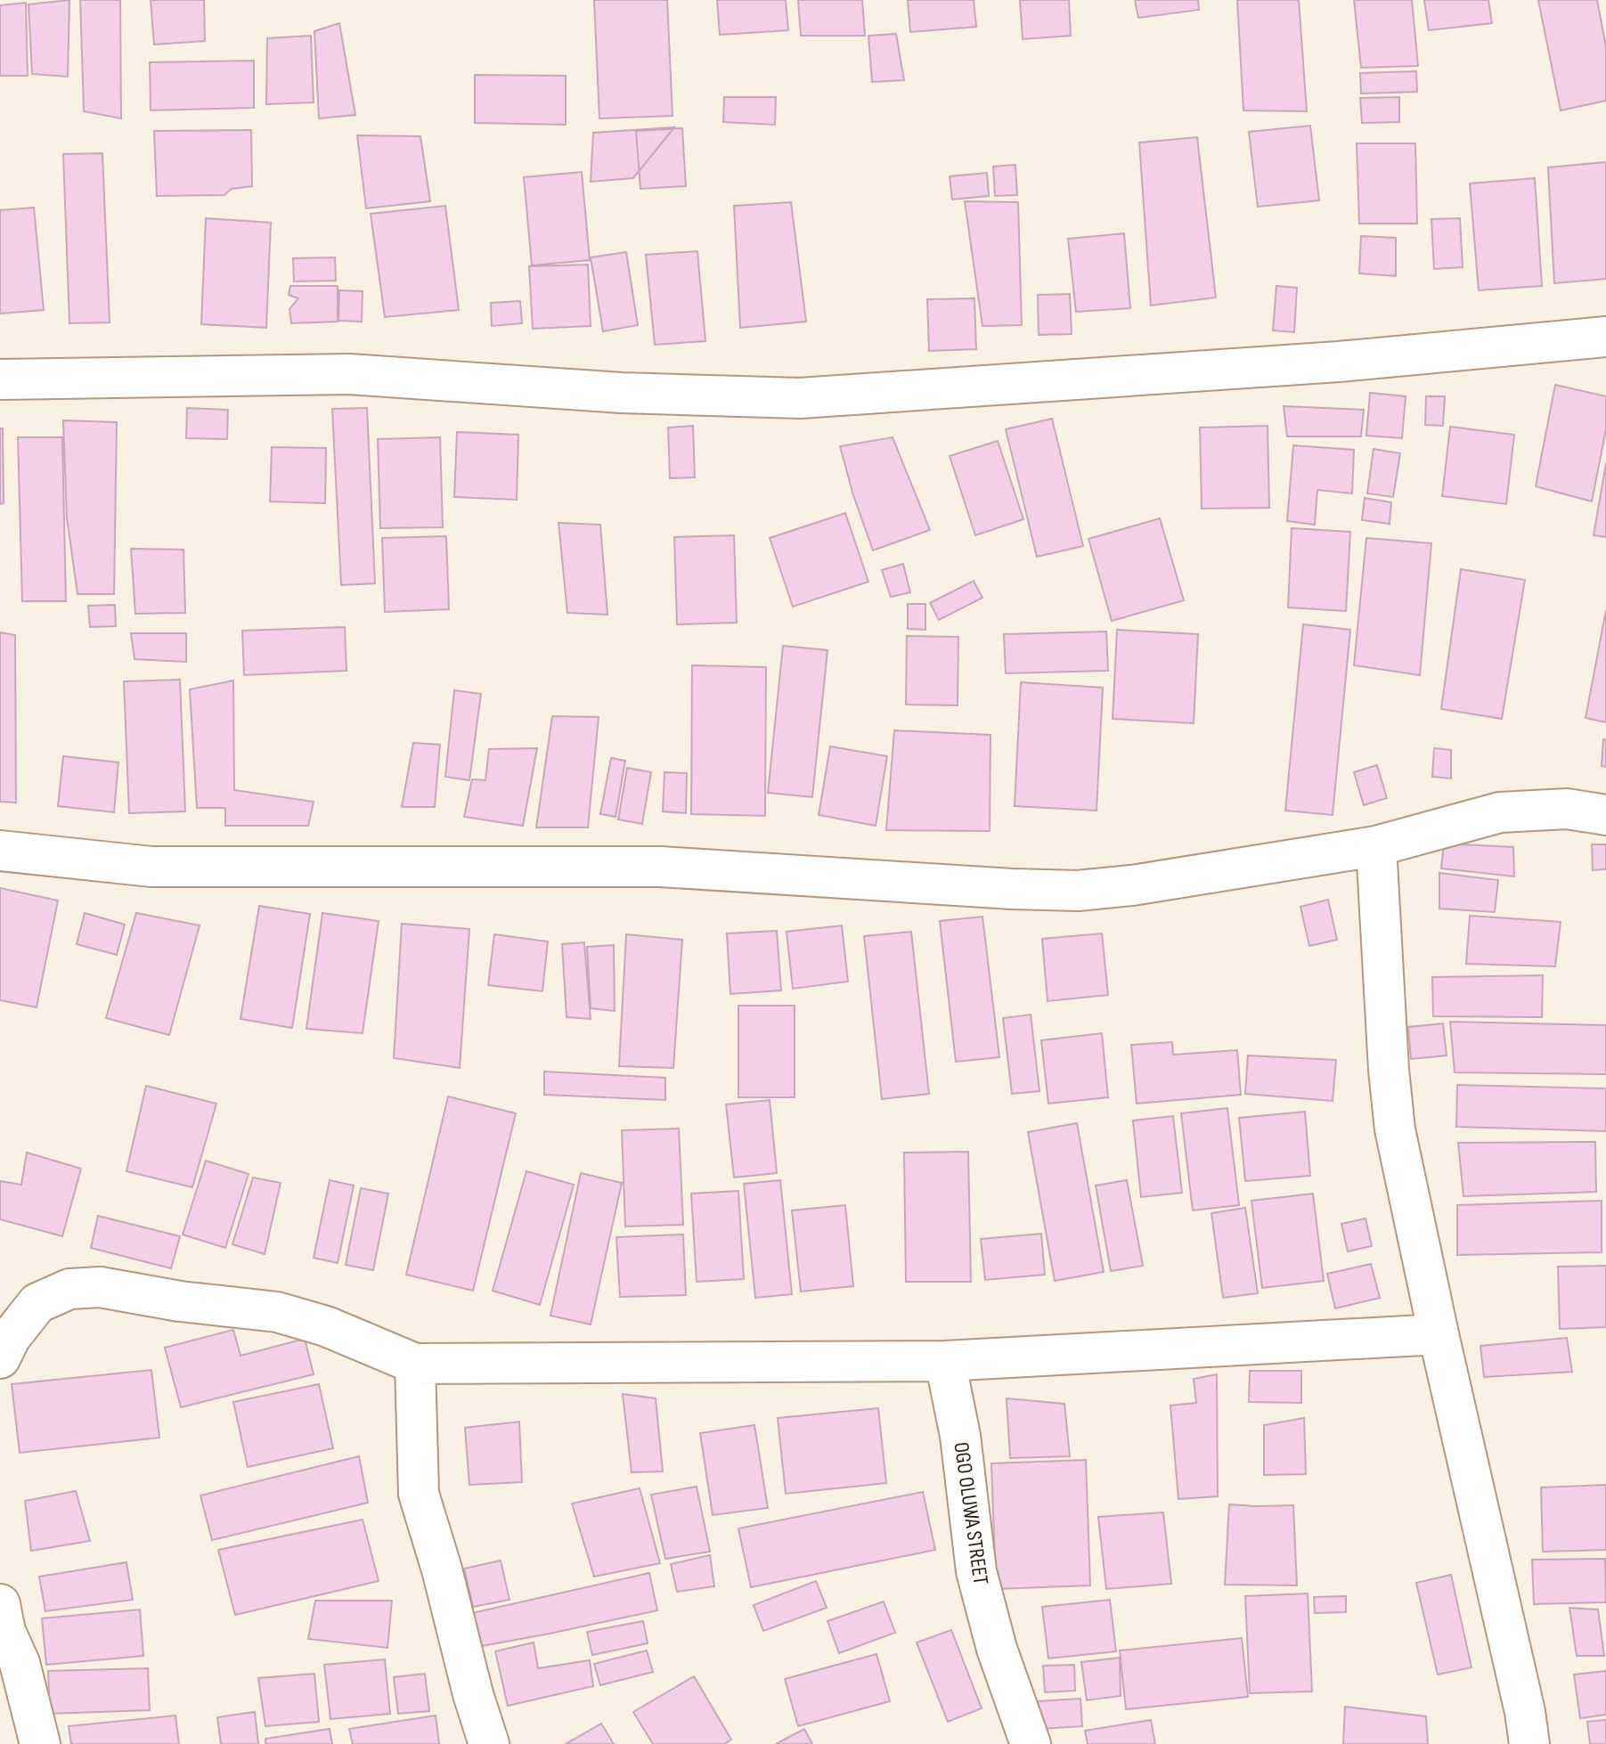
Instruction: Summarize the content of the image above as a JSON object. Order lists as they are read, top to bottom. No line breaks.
{"streets":{"street":["OGO OLUWA STREET"]}}
